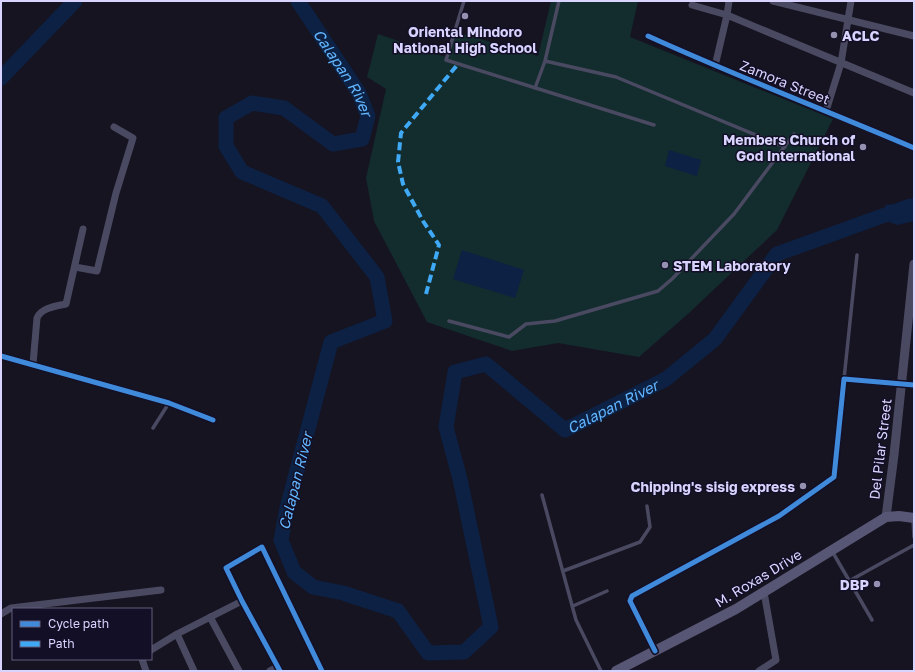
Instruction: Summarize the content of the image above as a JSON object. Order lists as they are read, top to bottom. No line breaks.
{"streets":{"main road":["M. Roxas Drive"],"street":["Zamora Street","Del Pilar Street"]},"crossings":[["Del Pilar Street","M. Roxas Drive"]],"water":["Calapan River"],"places":["Oriental Mindoro National High School","ACLC","Members Church of God International","STEM Laboratory","Chipping's sisig express","DBP"],"legend":["Cycle path","Path"]}
